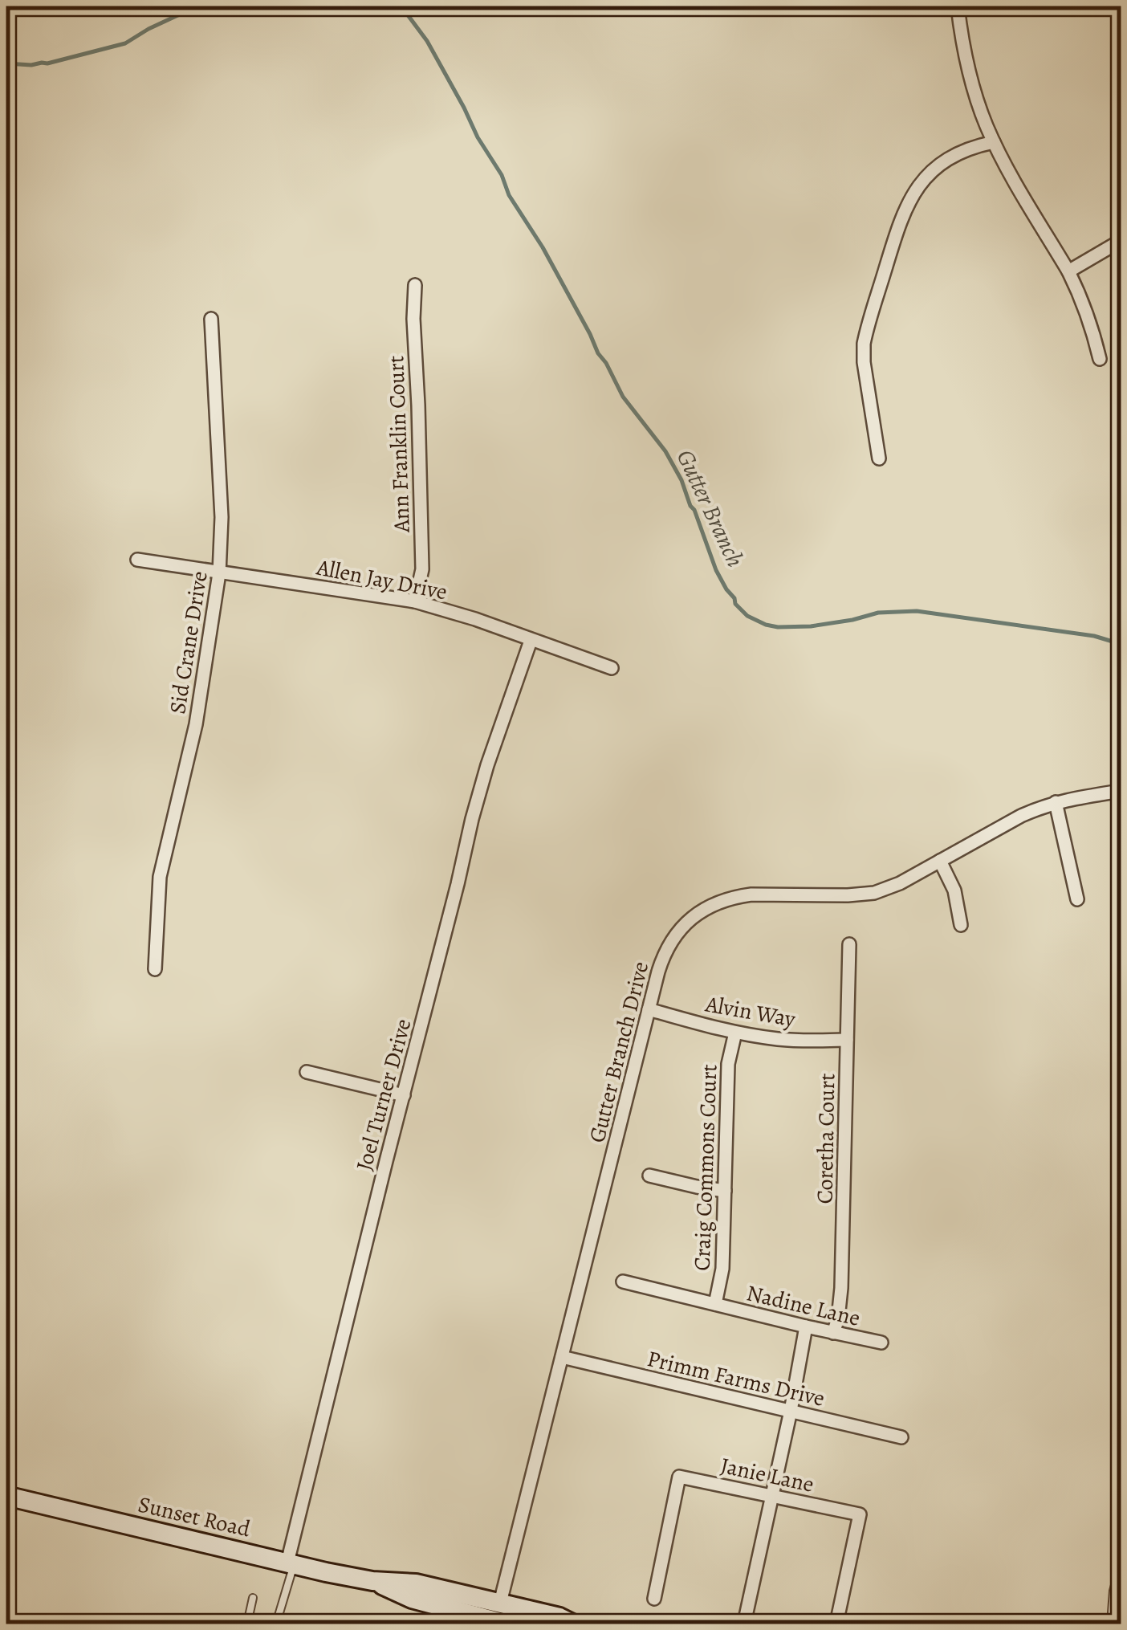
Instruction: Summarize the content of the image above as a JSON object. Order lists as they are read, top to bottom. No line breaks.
{"streets":{"main road":["Sunset Road"],"street":["Ann Franklin Court","Allen Jay Drive","Sid Crane Drive","Alvin Way","Gutter Branch Drive","Joel Turner Drive","Coretha Court","Craig Commons Court","Nadine Lane","Primm Farms Drive","Janie Lane"]},"crossings":[["Ann Franklin Court","Allen Jay Drive"],["Allen Jay Drive","Sid Crane Drive"],["Allen Jay Drive","Joel Turner Drive"],["Alvin Way","Gutter Branch Drive"],["Alvin Way","Coretha Court"],["Alvin Way","Craig Commons Court"],["Gutter Branch Drive","Primm Farms Drive"],["Gutter Branch Drive","Sunset Road"],["Joel Turner Drive","Sunset Road"],["Coretha Court","Nadine Lane"],["Craig Commons Court","Nadine Lane"]],"water":["Gutter Branch"]}
